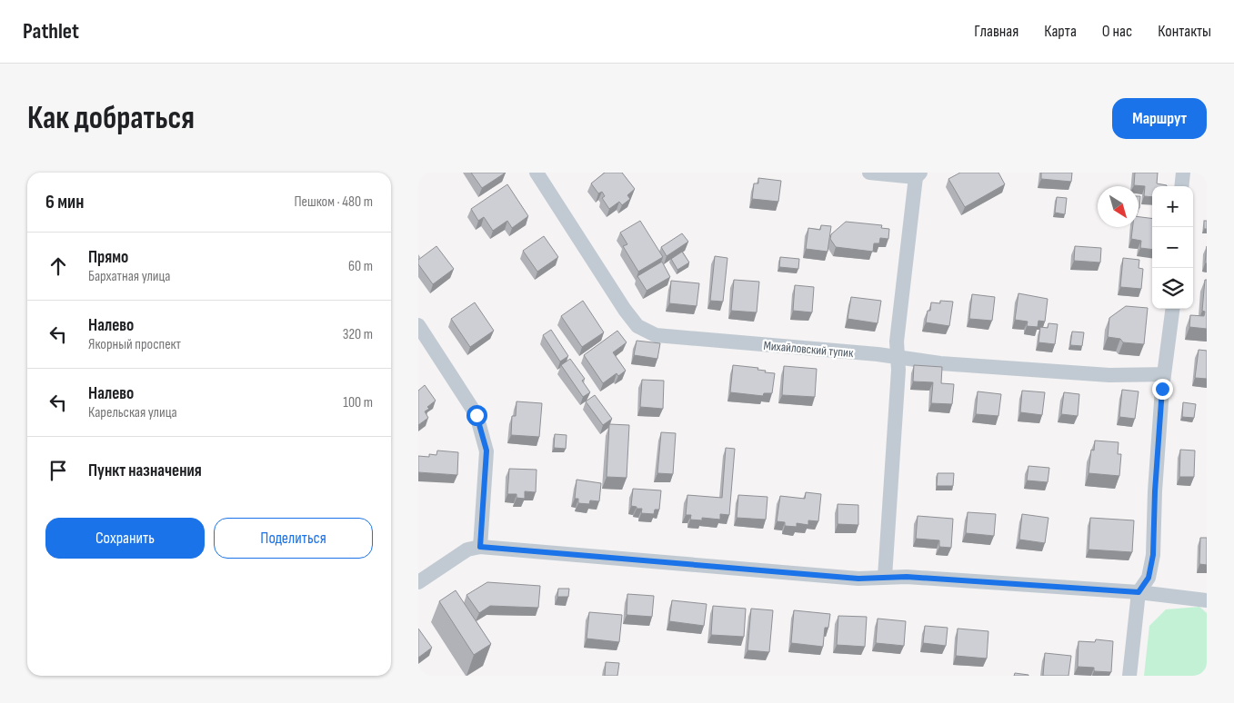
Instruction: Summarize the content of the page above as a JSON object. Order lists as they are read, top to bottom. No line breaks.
{"streets":{"street":["Михайловский тупик"]},"north":"bottom right","page":{"header":"Pathlet","nav":["Главная","Карта","О нас","Контакты"],"buttons":["Маршрут",["Сохранить","Поделиться"]],"title":"Как добраться","heading":["6 мин","Пешком · 480 m"],"map_buttons":["+","−"],"list":[["Прямо","Бархатная улица","60 m"],["Налево","Якорный проспект","320 m"],["Налево","Карельская улица","100 m"],"Пункт назначения"]}}
